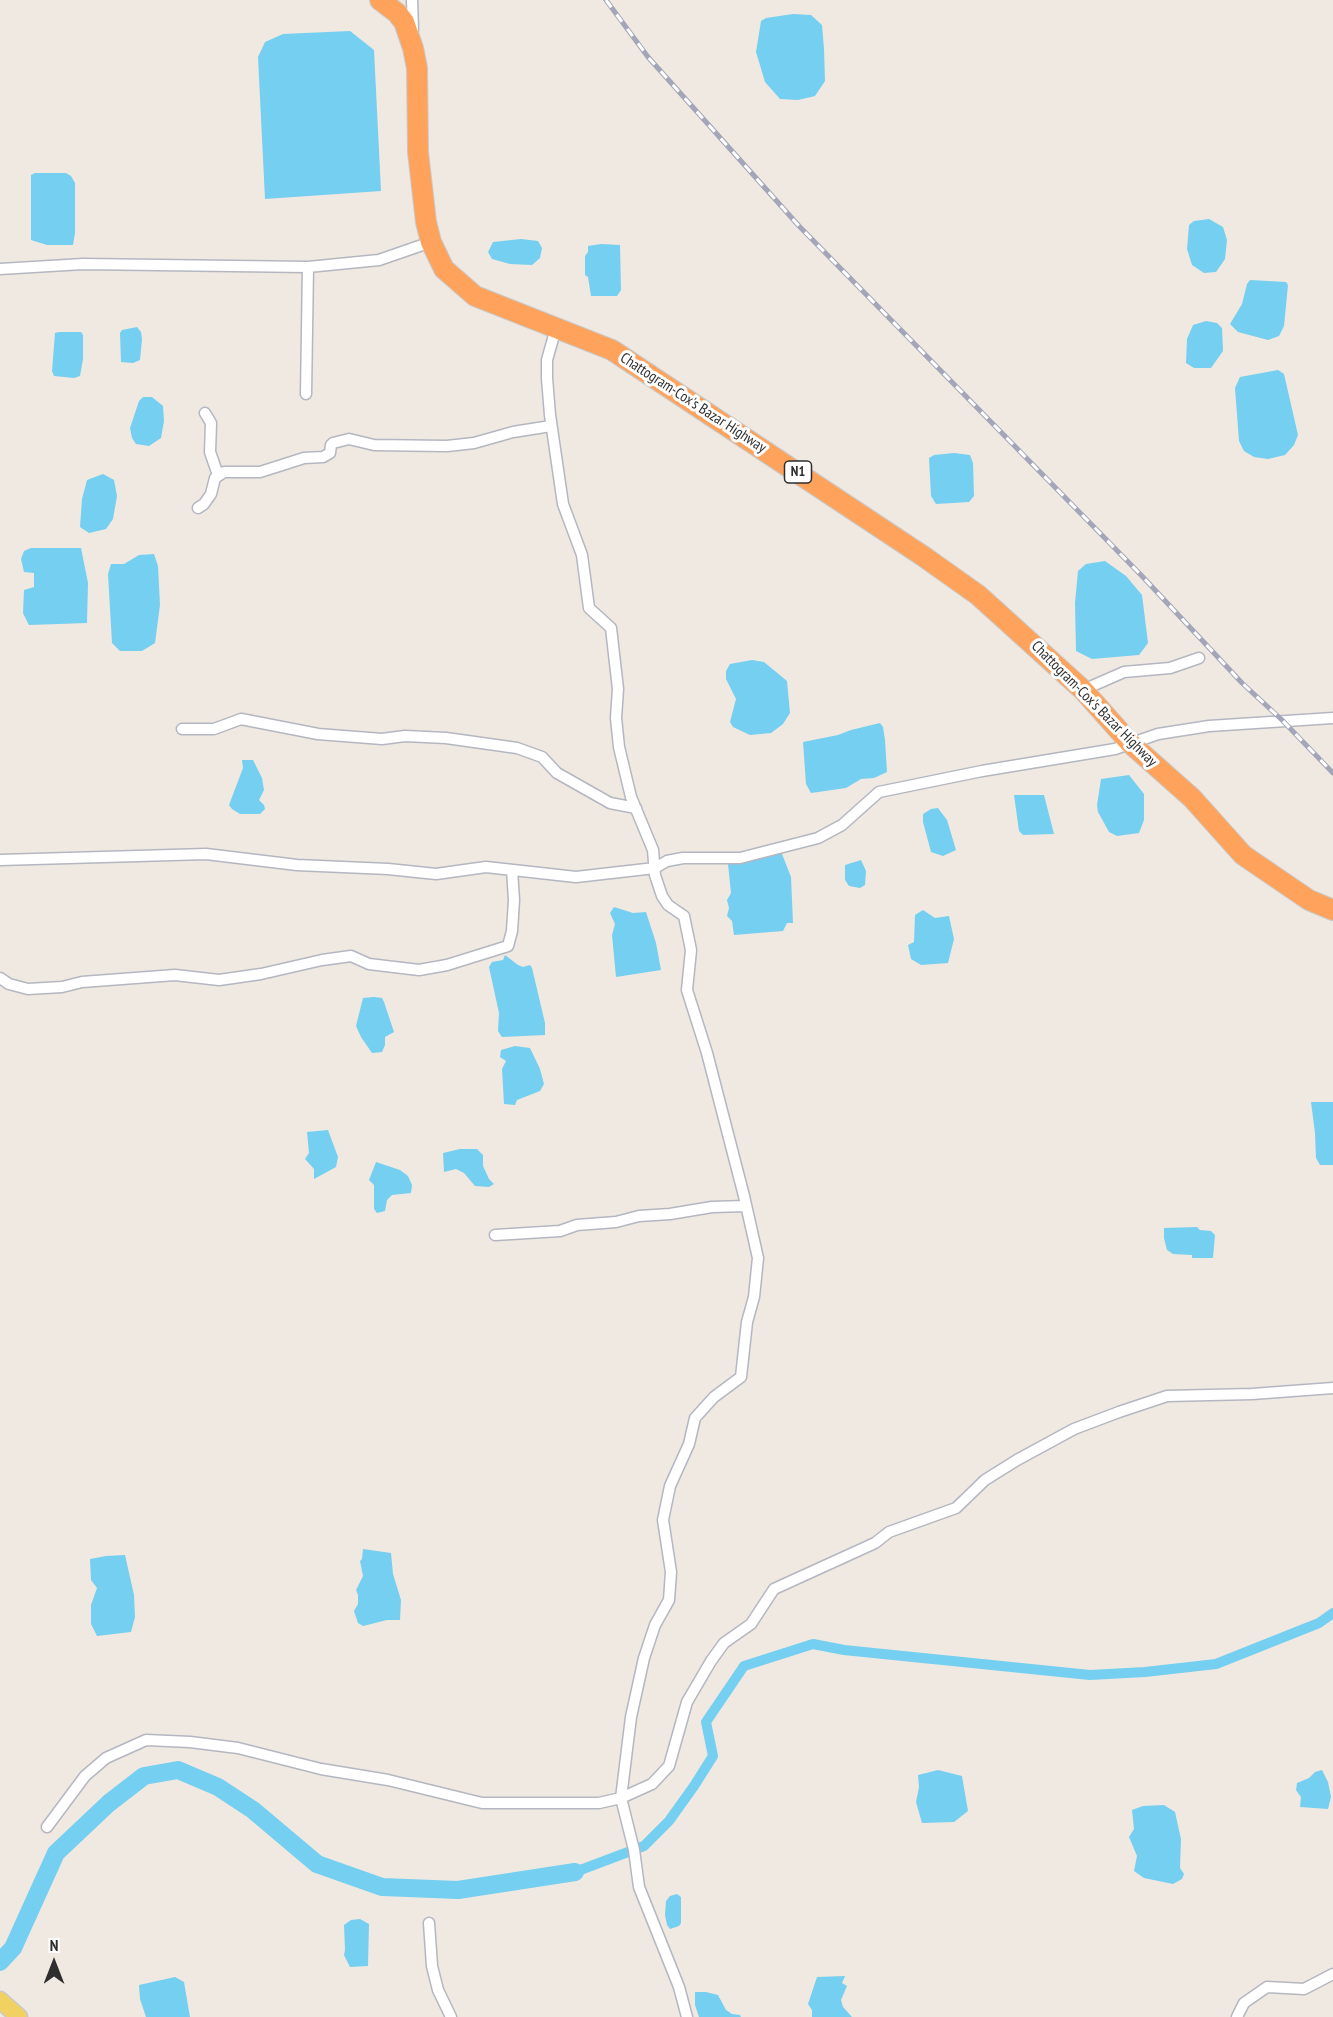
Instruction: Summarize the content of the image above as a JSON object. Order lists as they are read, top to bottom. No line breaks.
{"streets":{"highway":["Chattogram-Cox's Bazar Highway","N1"]},"north":"top"}
